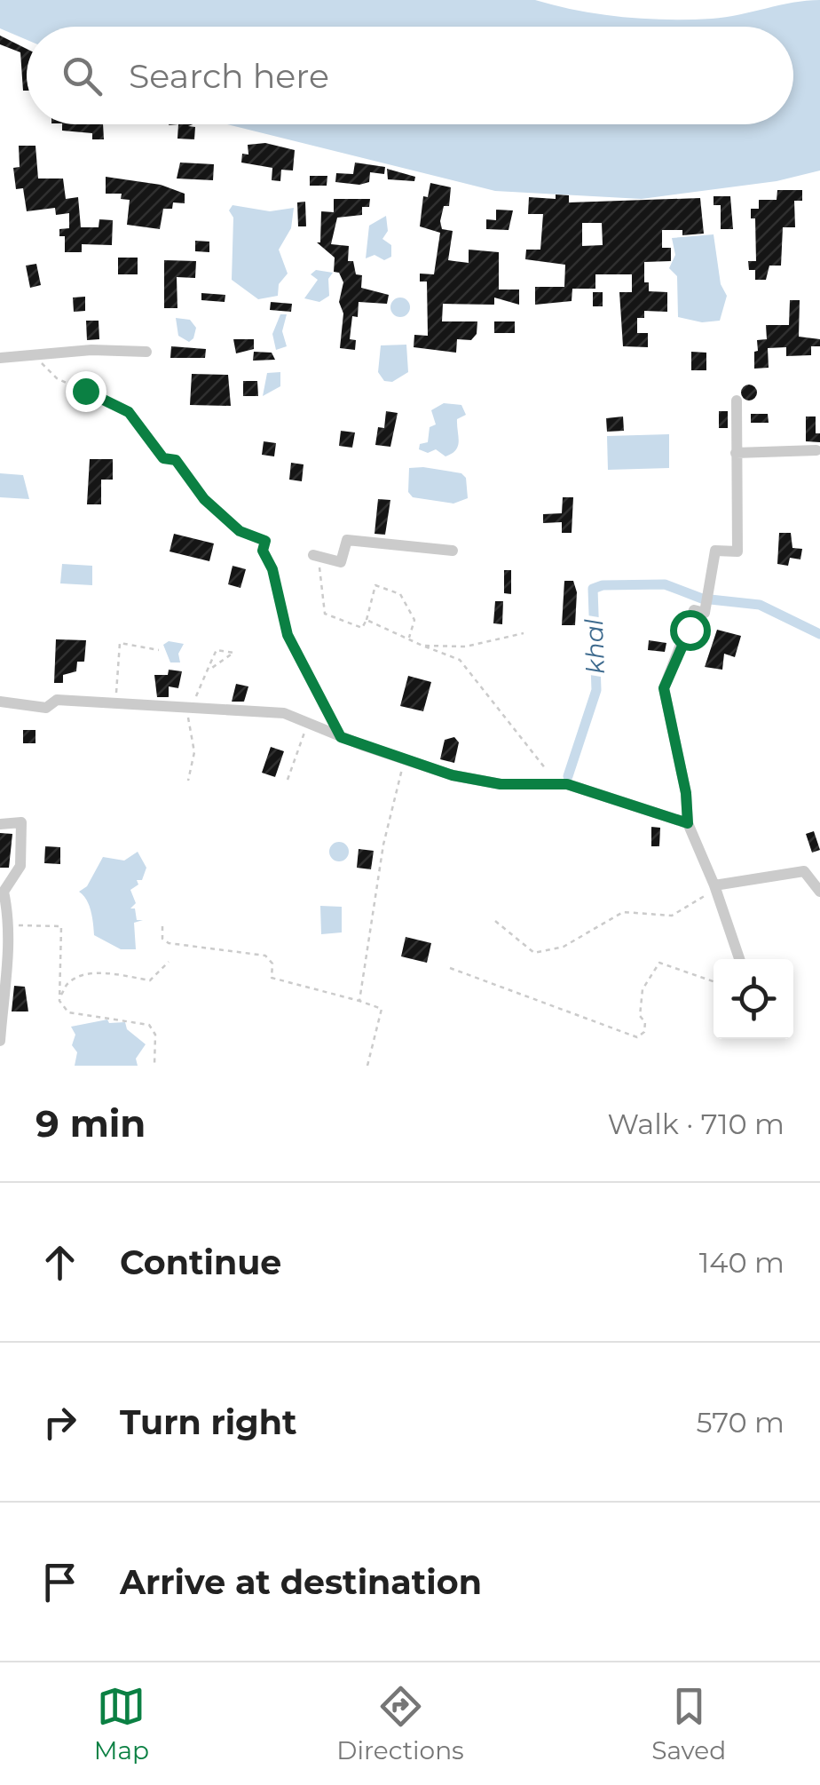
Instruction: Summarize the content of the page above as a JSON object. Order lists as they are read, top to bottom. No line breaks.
{"water":["khal"],"page":{"search":"Search here","heading":["9 min","Walk · 710 m"],"list":[["Continue","140 m"],["Turn right","570 m"],"Arrive at destination"],"nav":["Map","Directions","Saved"]}}
